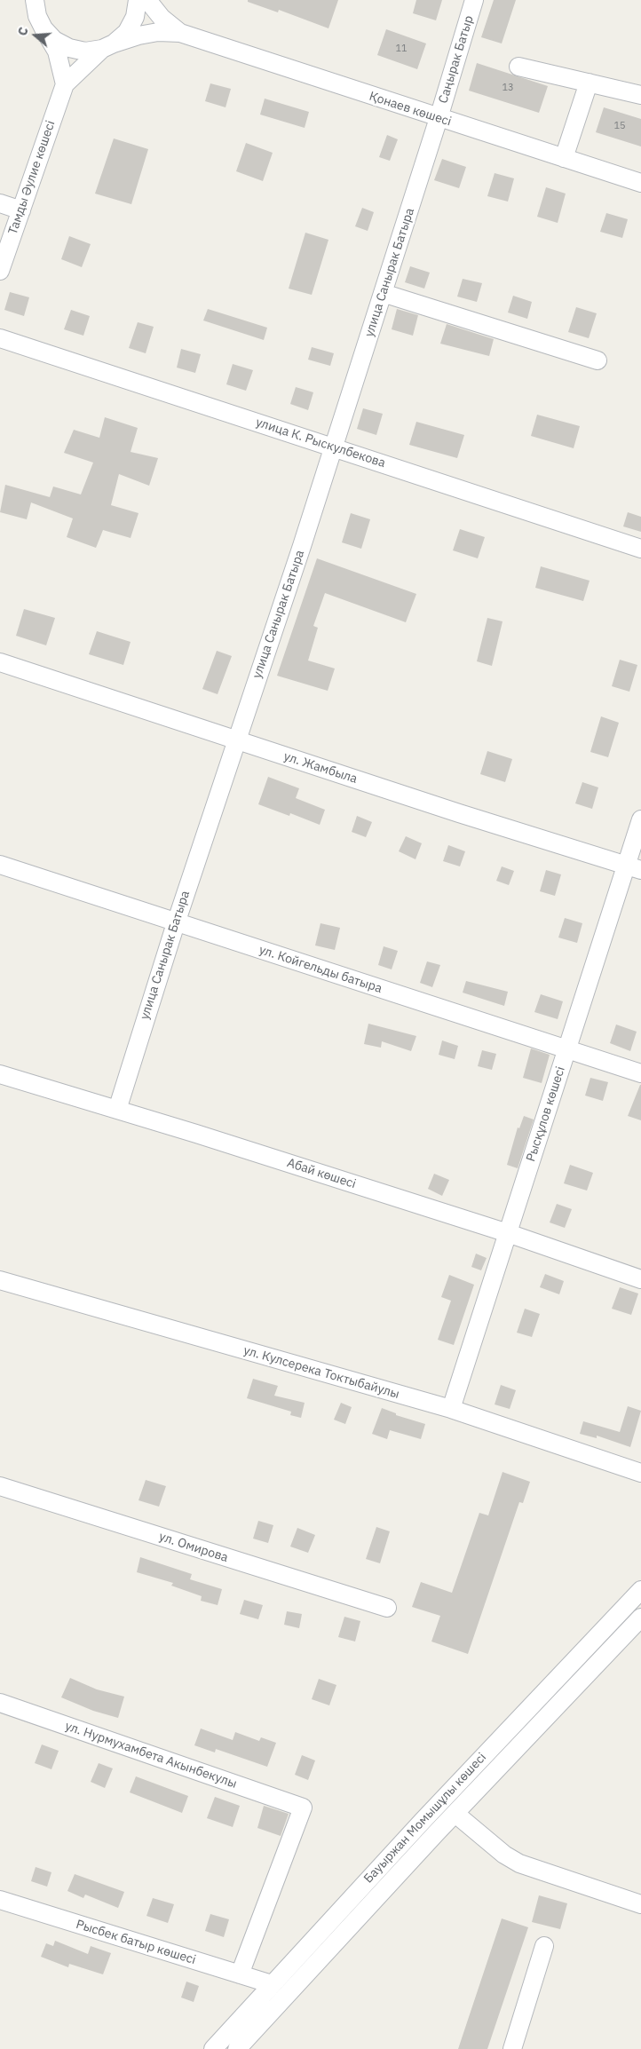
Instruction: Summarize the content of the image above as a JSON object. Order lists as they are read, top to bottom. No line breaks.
{"streets":{"street":["Саңырак Батыр","Қонаев көшесі","Тамды Әулие көшесі","улица Санырак Батыра","улица К. Рыскулбекова","ул. Жамбыла","ул. Койгельды батыра","Рысқұлов көшесі","Абай көшесі","ул. Кулсерека Токтыбайулы","ул. Омирова","ул. Нурмухамбета Акынбекулы","Бауыржан Момышұлы көшесі","Рысбек батыр көшесі"]},"crossings":[["Саңырак Батыр","Қонаев көшесі"],["Саңырак Батыр","улица Санырак Батыра"],["Қонаев көшесі","улица Санырак Батыра"],["улица Санырак Батыра","улица К. Рыскулбекова"],["улица Санырак Батыра","ул. Жамбыла"],["улица Санырак Батыра","ул. Койгельды батыра"],["улица Санырак Батыра","Абай көшесі"],["ул. Жамбыла","Рысқұлов көшесі"],["ул. Койгельды батыра","Рысқұлов көшесі"],["Рысқұлов көшесі","Абай көшесі"],["Рысқұлов көшесі","ул. Кулсерека Токтыбайулы"],["ул. Нурмухамбета Акынбекулы","Рысбек батыр көшесі"],["Бауыржан Момышұлы көшесі","Рысбек батыр көшесі"]],"house_numbers":["11","13","15"],"north":"left"}
